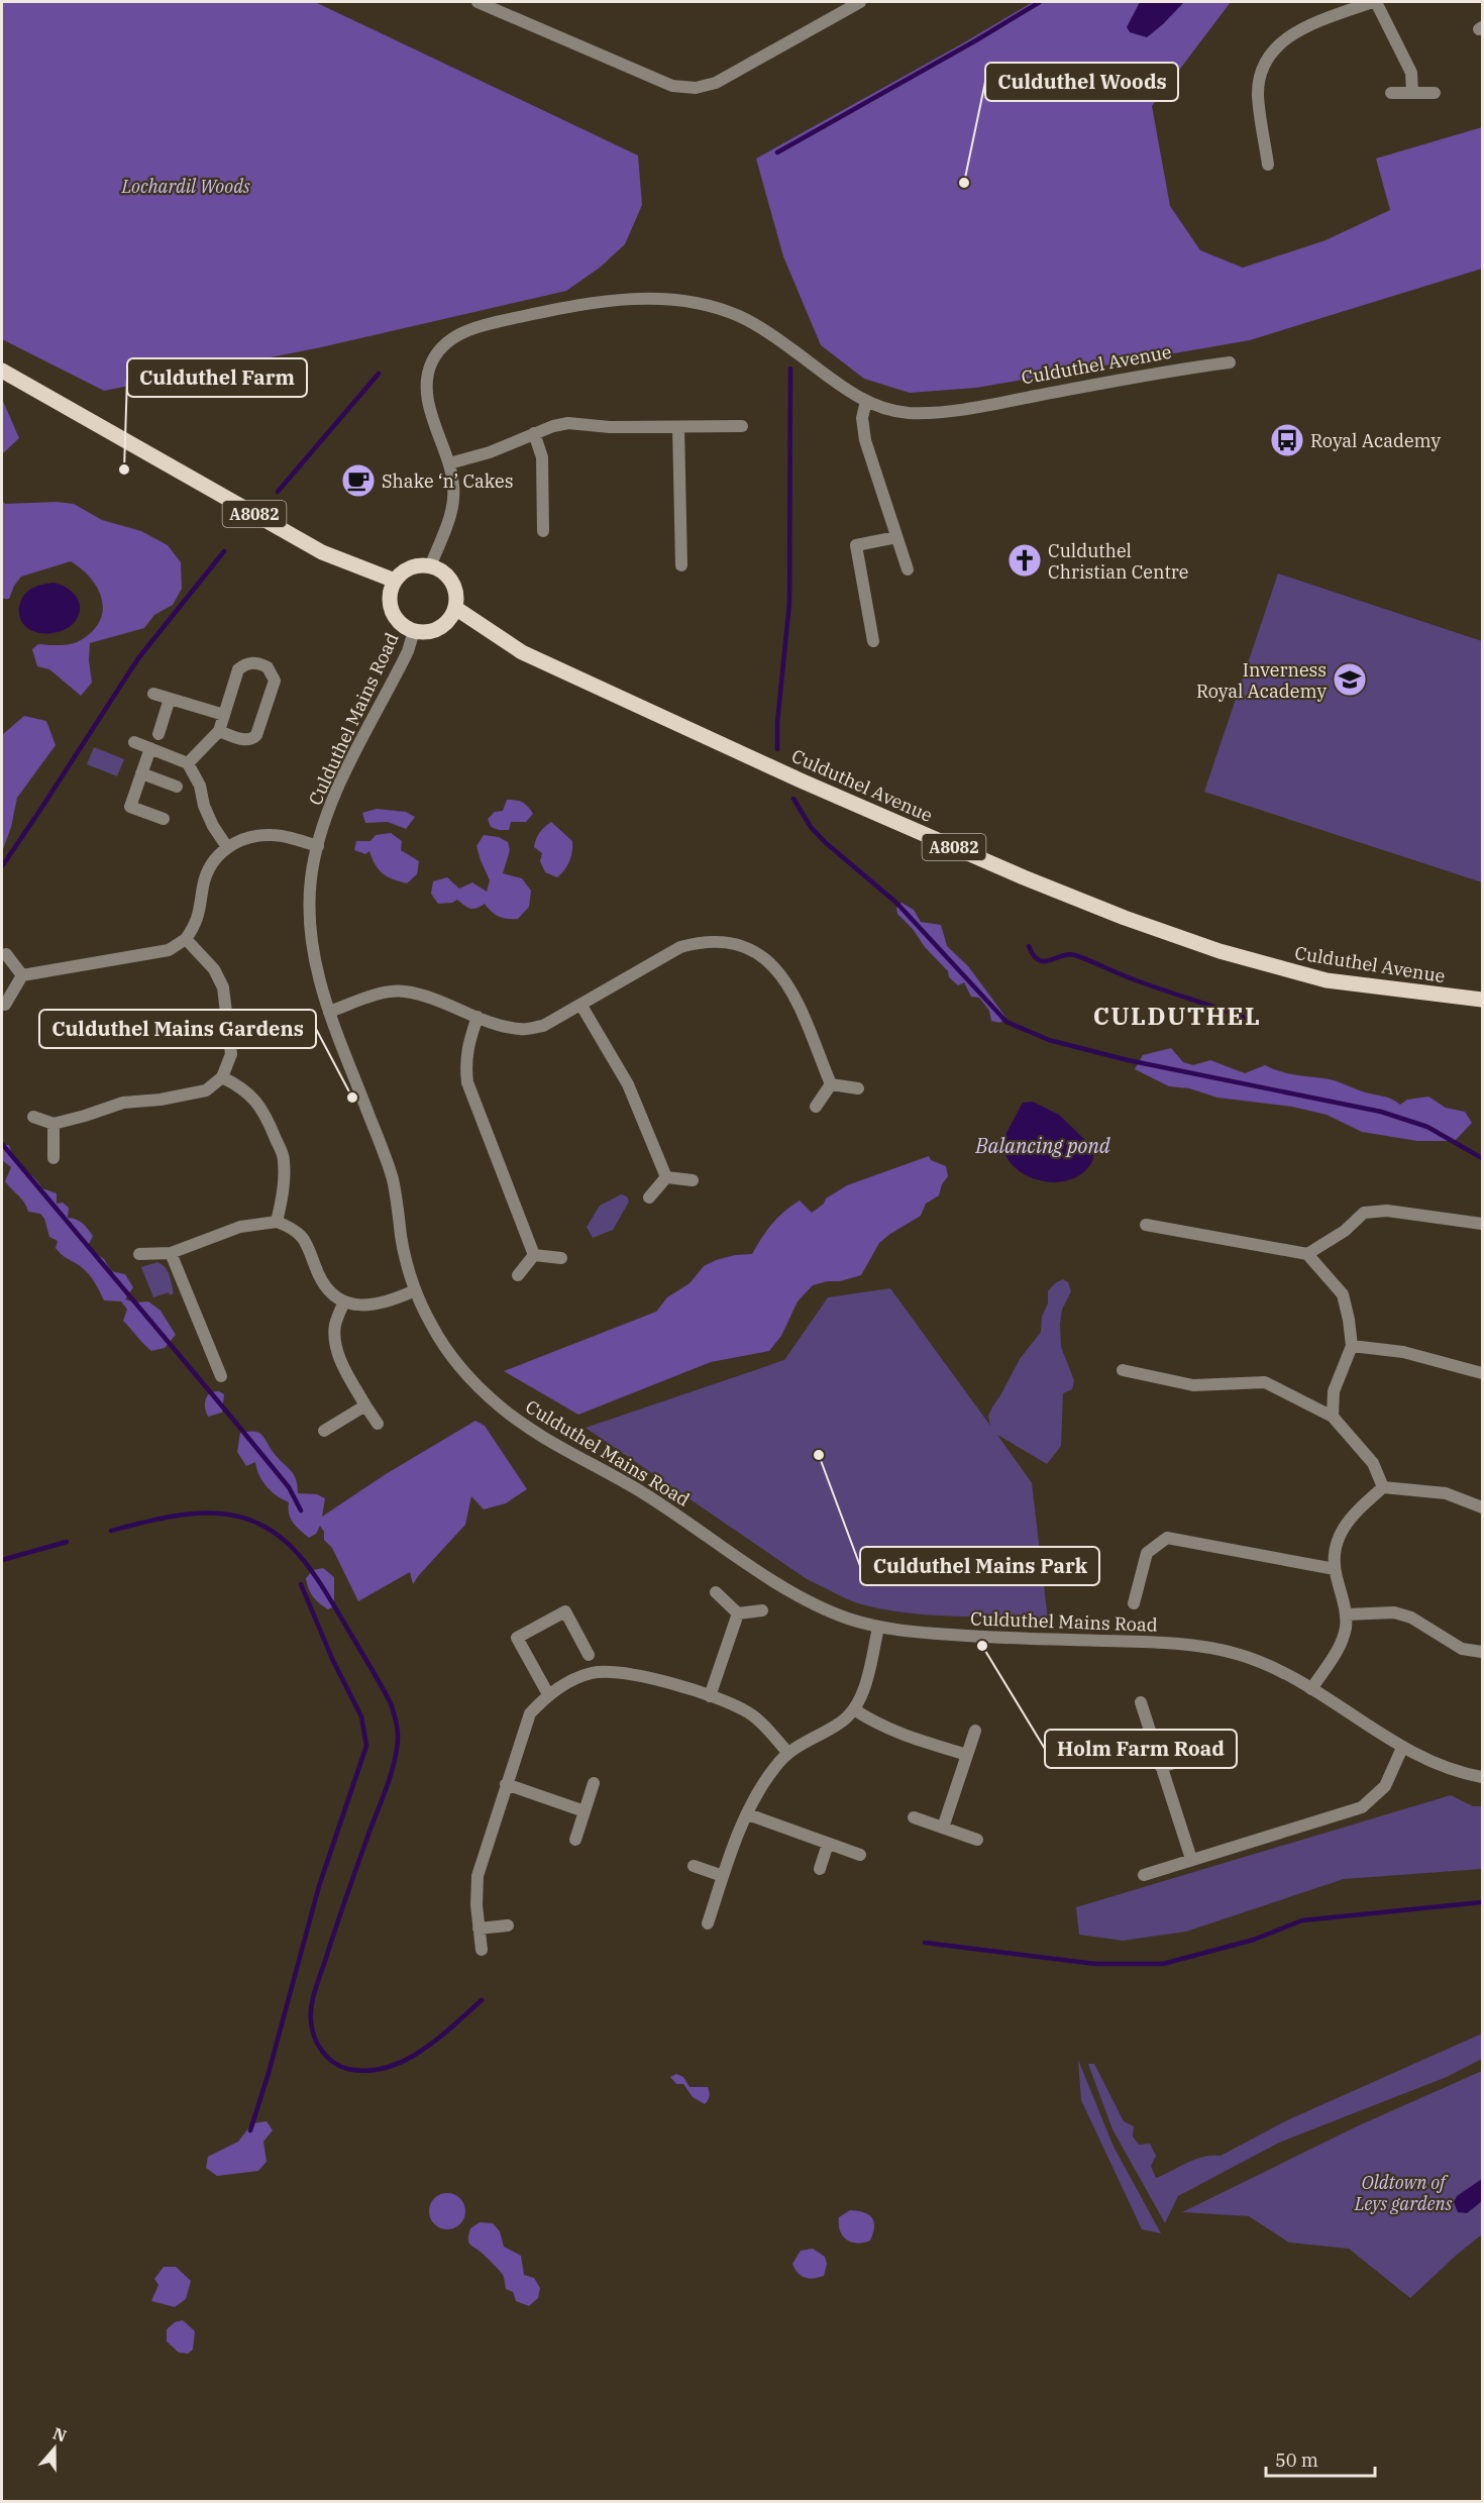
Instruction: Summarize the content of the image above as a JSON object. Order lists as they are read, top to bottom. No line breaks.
{"streets":{"main road":["Culduthel Avenue","A8082"],"street":["Culduthel Mains Road"]},"crossings":[["Culduthel Avenue","A8082"],["Culduthel Avenue","Culduthel Mains Road"],["A8082","Culduthel Mains Road"]],"districts":["CULDUTHEL"],"water":["Balancing pond"],"parks":["Lochardil Woods","Oldtown of Leys gardens"],"places":{"other":["Culduthel Woods","Culduthel Farm","Culduthel Mains Gardens","Culduthel Mains Park","Holm Farm Road"],"bus stop":["Royal Academy"],"cafe":["Shake ‘n’ Cakes"],"church":["Culduthel Christian Centre"],"school or university":["Inverness Royal Academy"]},"scale_bar":"50 m","north":"top"}
